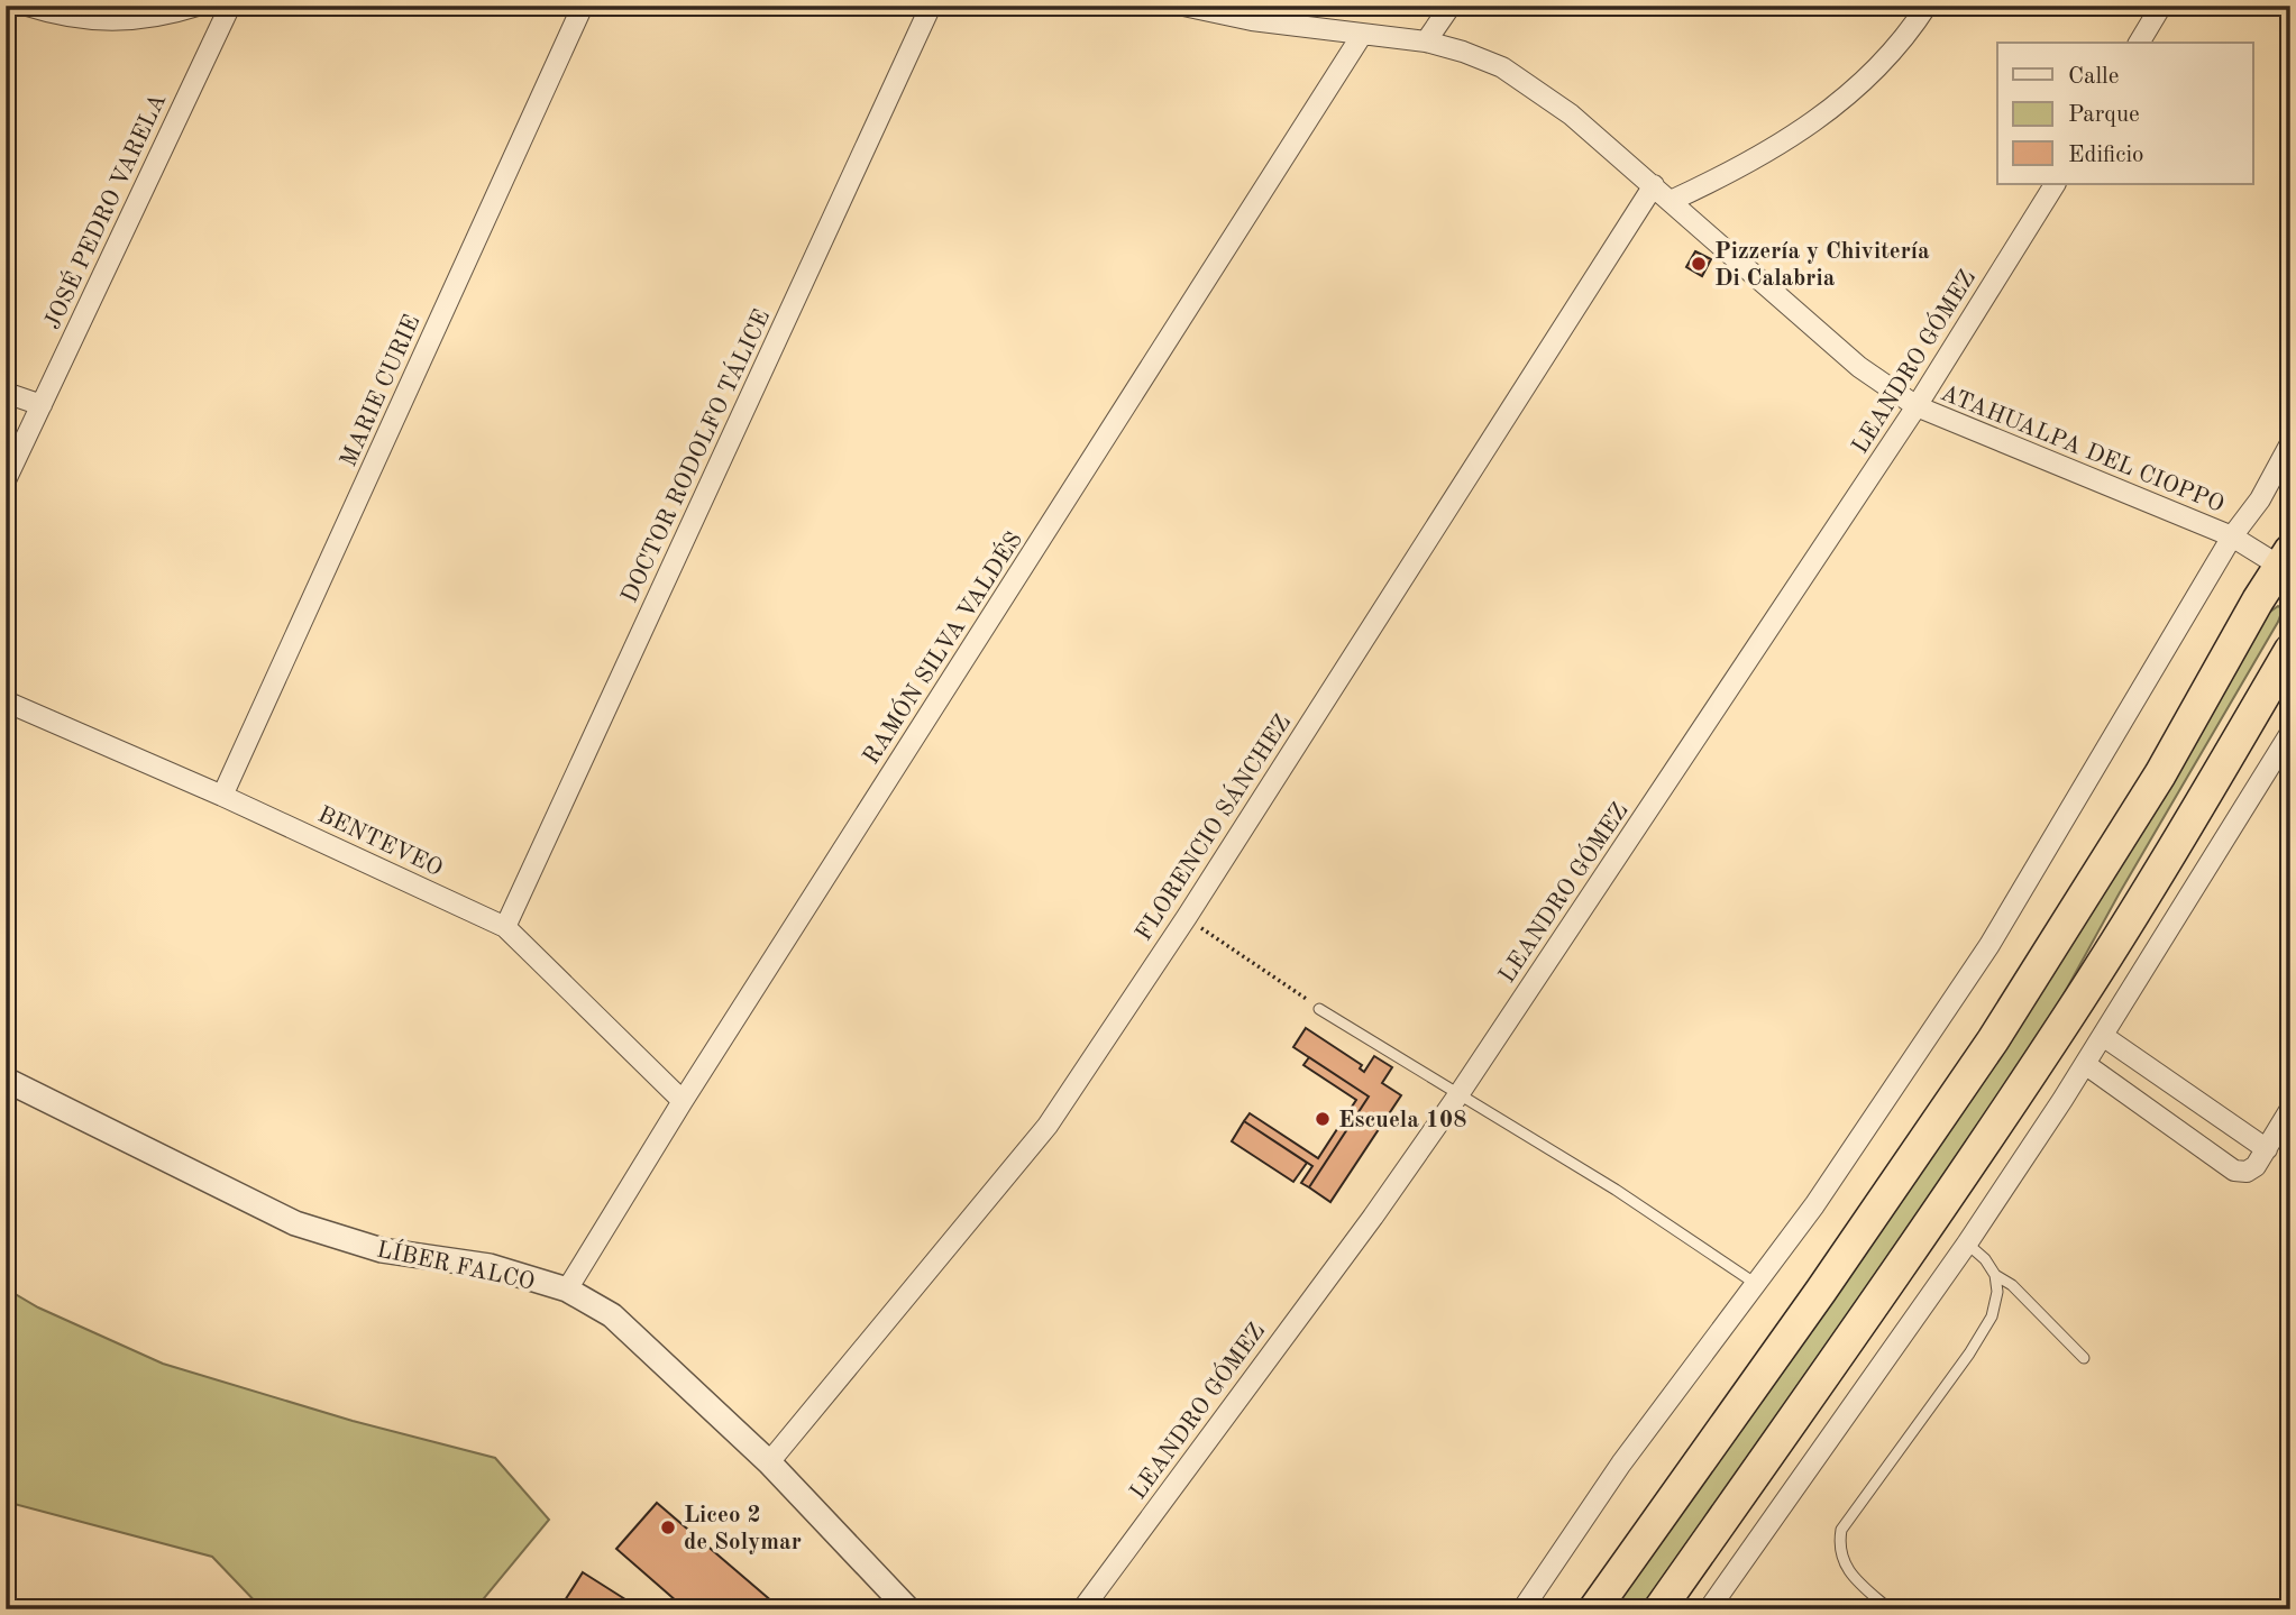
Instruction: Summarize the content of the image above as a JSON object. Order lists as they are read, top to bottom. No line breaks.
{"streets":{"street":["JOSÉ PEDRO VARELA","LEANDRO GÓMEZ","MARIE CURIE","ATAHUALPA DEL CIOPPO","DOCTOR RODOLFO TÁLICE","RAMÓN SILVA VALDÉS","FLORENCIO SÁNCHEZ","BENTEVEO","LÍBER FALCO"]},"crossings":[["LEANDRO GÓMEZ","ATAHUALPA DEL CIOPPO"],["MARIE CURIE","BENTEVEO"],["ATAHUALPA DEL CIOPPO","RAMÓN SILVA VALDÉS"],["ATAHUALPA DEL CIOPPO","FLORENCIO SÁNCHEZ"],["DOCTOR RODOLFO TÁLICE","BENTEVEO"],["RAMÓN SILVA VALDÉS","BENTEVEO"],["RAMÓN SILVA VALDÉS","LÍBER FALCO"],["FLORENCIO SÁNCHEZ","LÍBER FALCO"]],"places":["Pizzería y Chivitería Di Calabria","Escuela 108","Liceo 2 de Solymar"],"legend":["Calle","Parque","Edificio"]}
